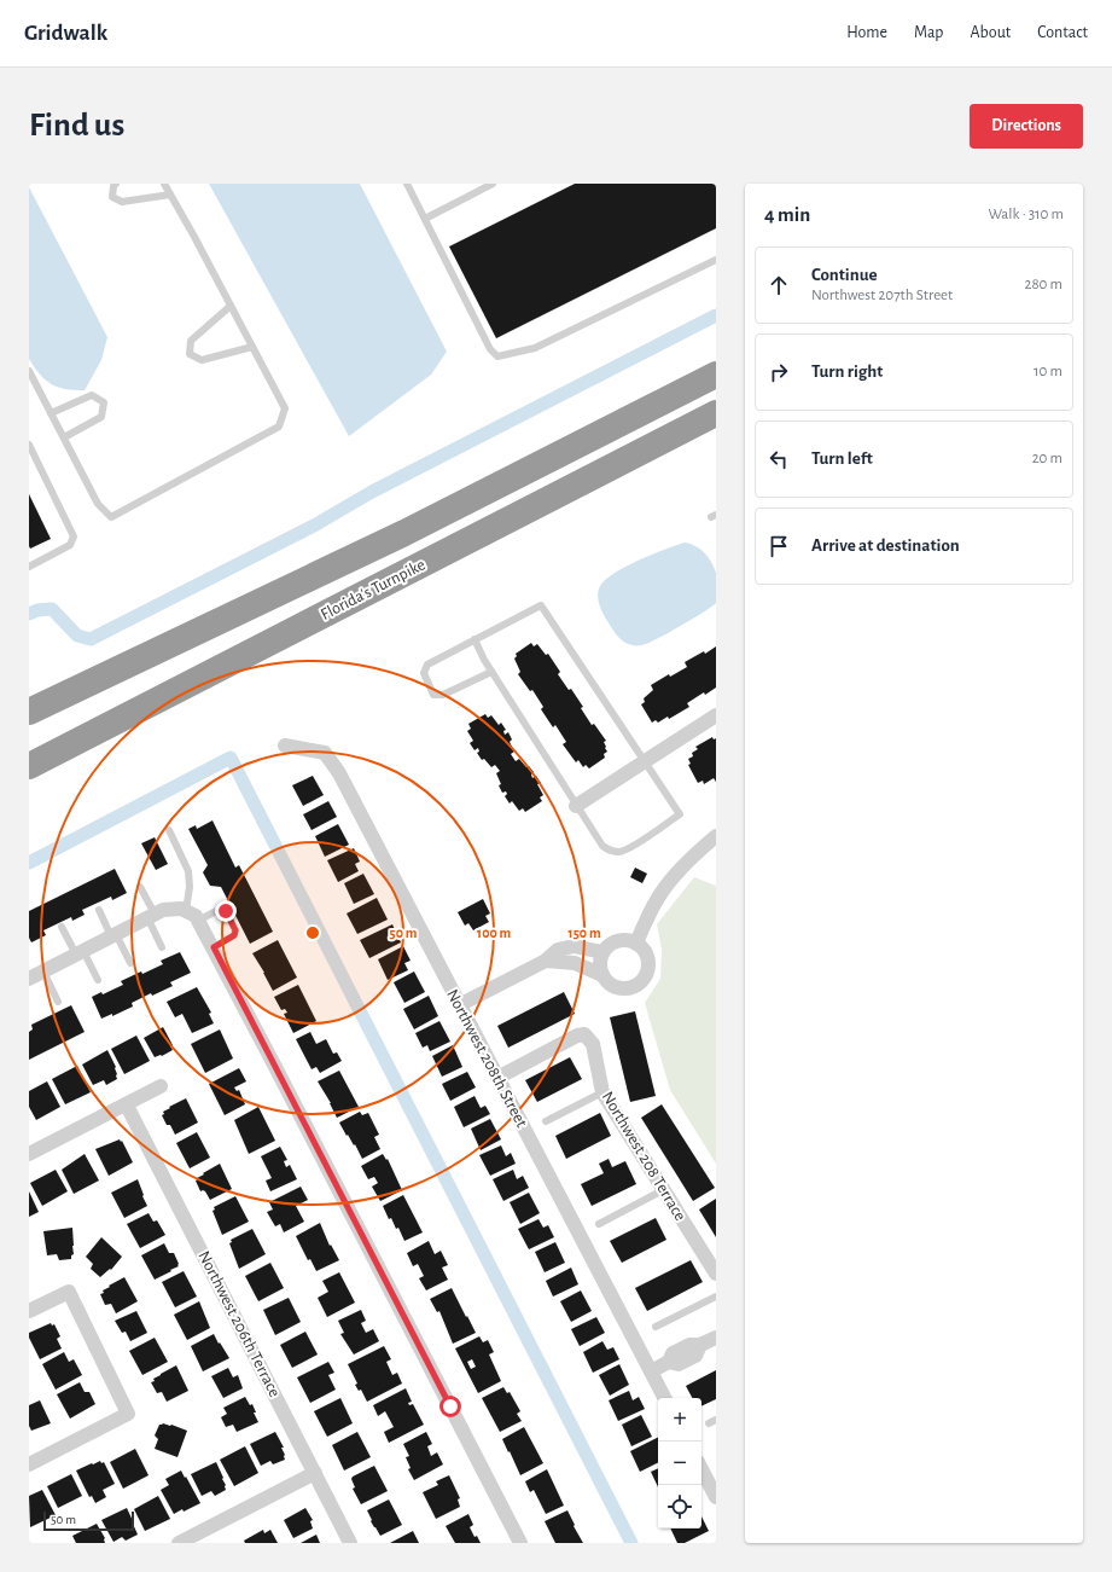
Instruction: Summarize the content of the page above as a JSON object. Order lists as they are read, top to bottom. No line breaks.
{"streets":{"highway":["Florida's Turnpike"],"street":["Northwest 208th Street","Northwest 208 Terrace","Northwest 206th Terrace"]},"crossings":[["Northwest 208th Street","Northwest 208 Terrace"]],"scale_bar":"50 m","page":{"header":"Gridwalk","nav":["Home","Map","About","Contact"],"buttons":"Directions","title":"Find us","heading":["4 min","Walk · 310 m"],"list":[["Continue","Northwest 207th Street","280 m"],["Turn right","10 m"],["Turn left","20 m"],"Arrive at destination"],"map_buttons":["+","−"],"scale":"50 m"},"rings":["50 m","100 m","150 m"]}
